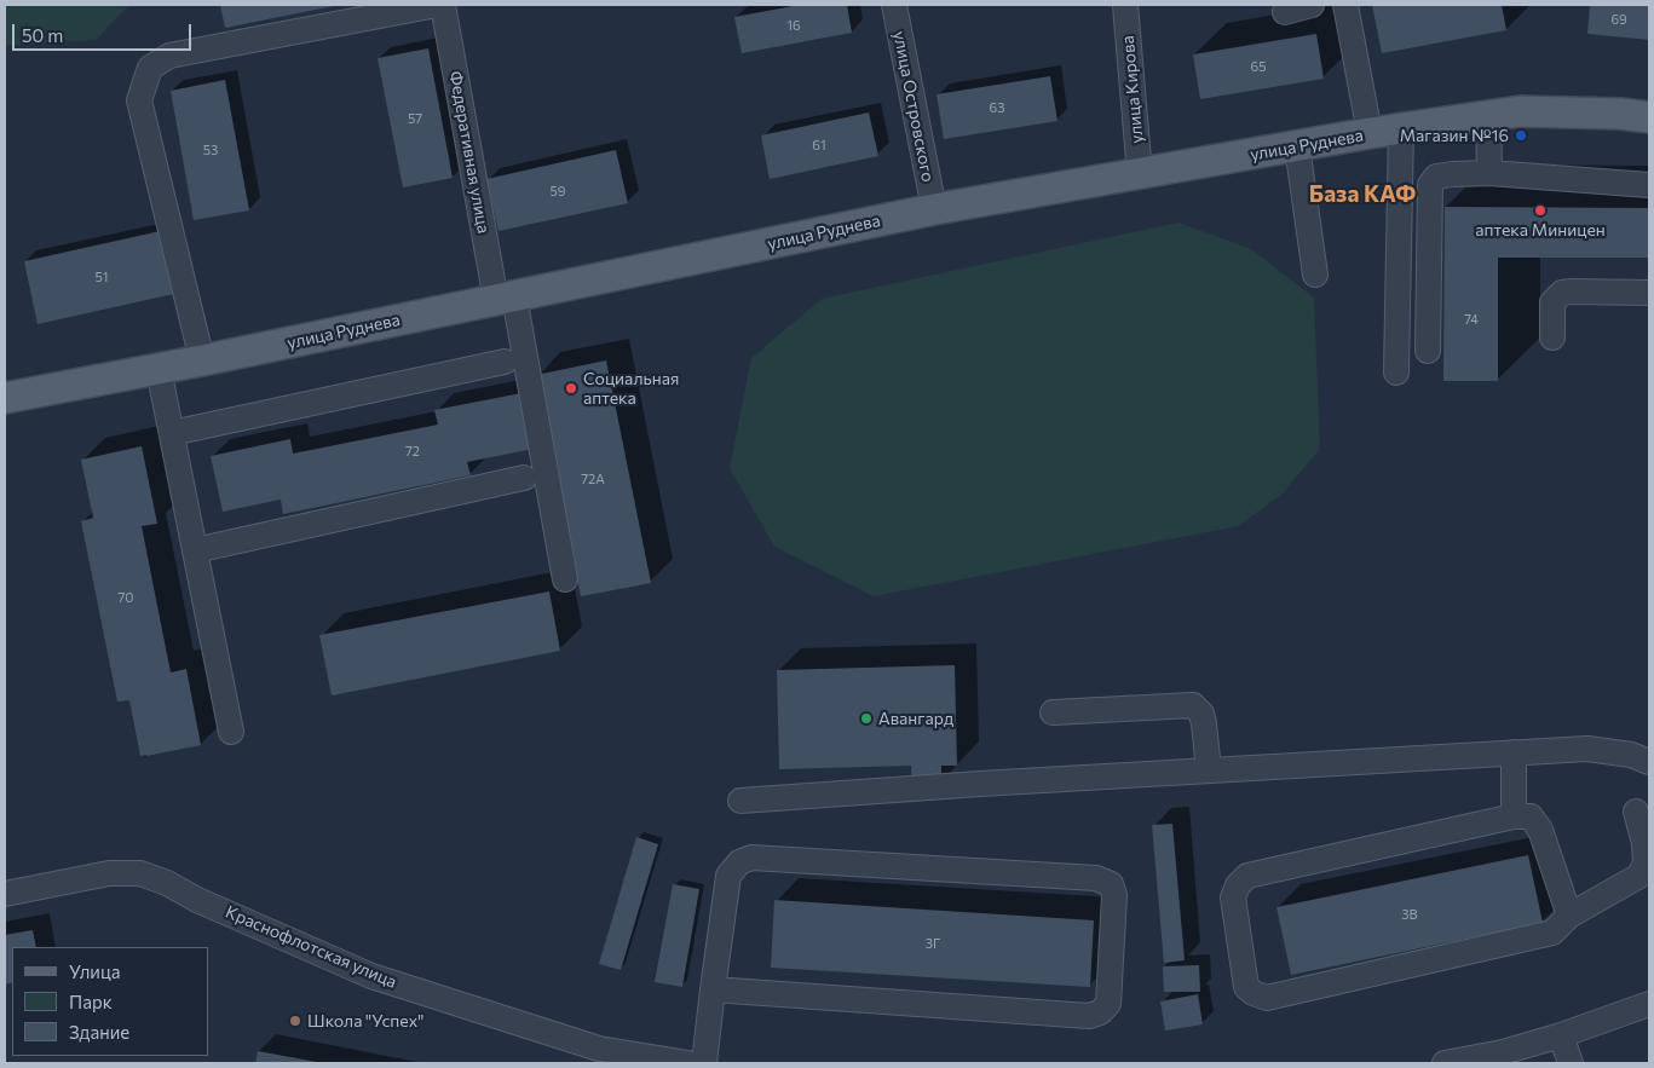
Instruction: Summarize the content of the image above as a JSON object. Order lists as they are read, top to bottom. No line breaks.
{"streets":{"main road":["улица Руднева"],"street":["улица Кирова","улица Островского","Федеративная улица","Краснофлотская улица"]},"crossings":[["улица Кирова","улица Руднева"],["улица Островского","улица Руднева"],["улица Руднева","Федеративная улица"]],"districts":["База КАФ"],"places":["Магазин №16","аптека Миницен","Социальная аптека","Авангард","Школа \"Успех\""],"house_numbers":["69","16","65","63","57","61","53","59","51","74","72","72А","70","3В","3Г"],"legend":["Улица","Парк","Здание"],"scale_bar":"50 m"}
